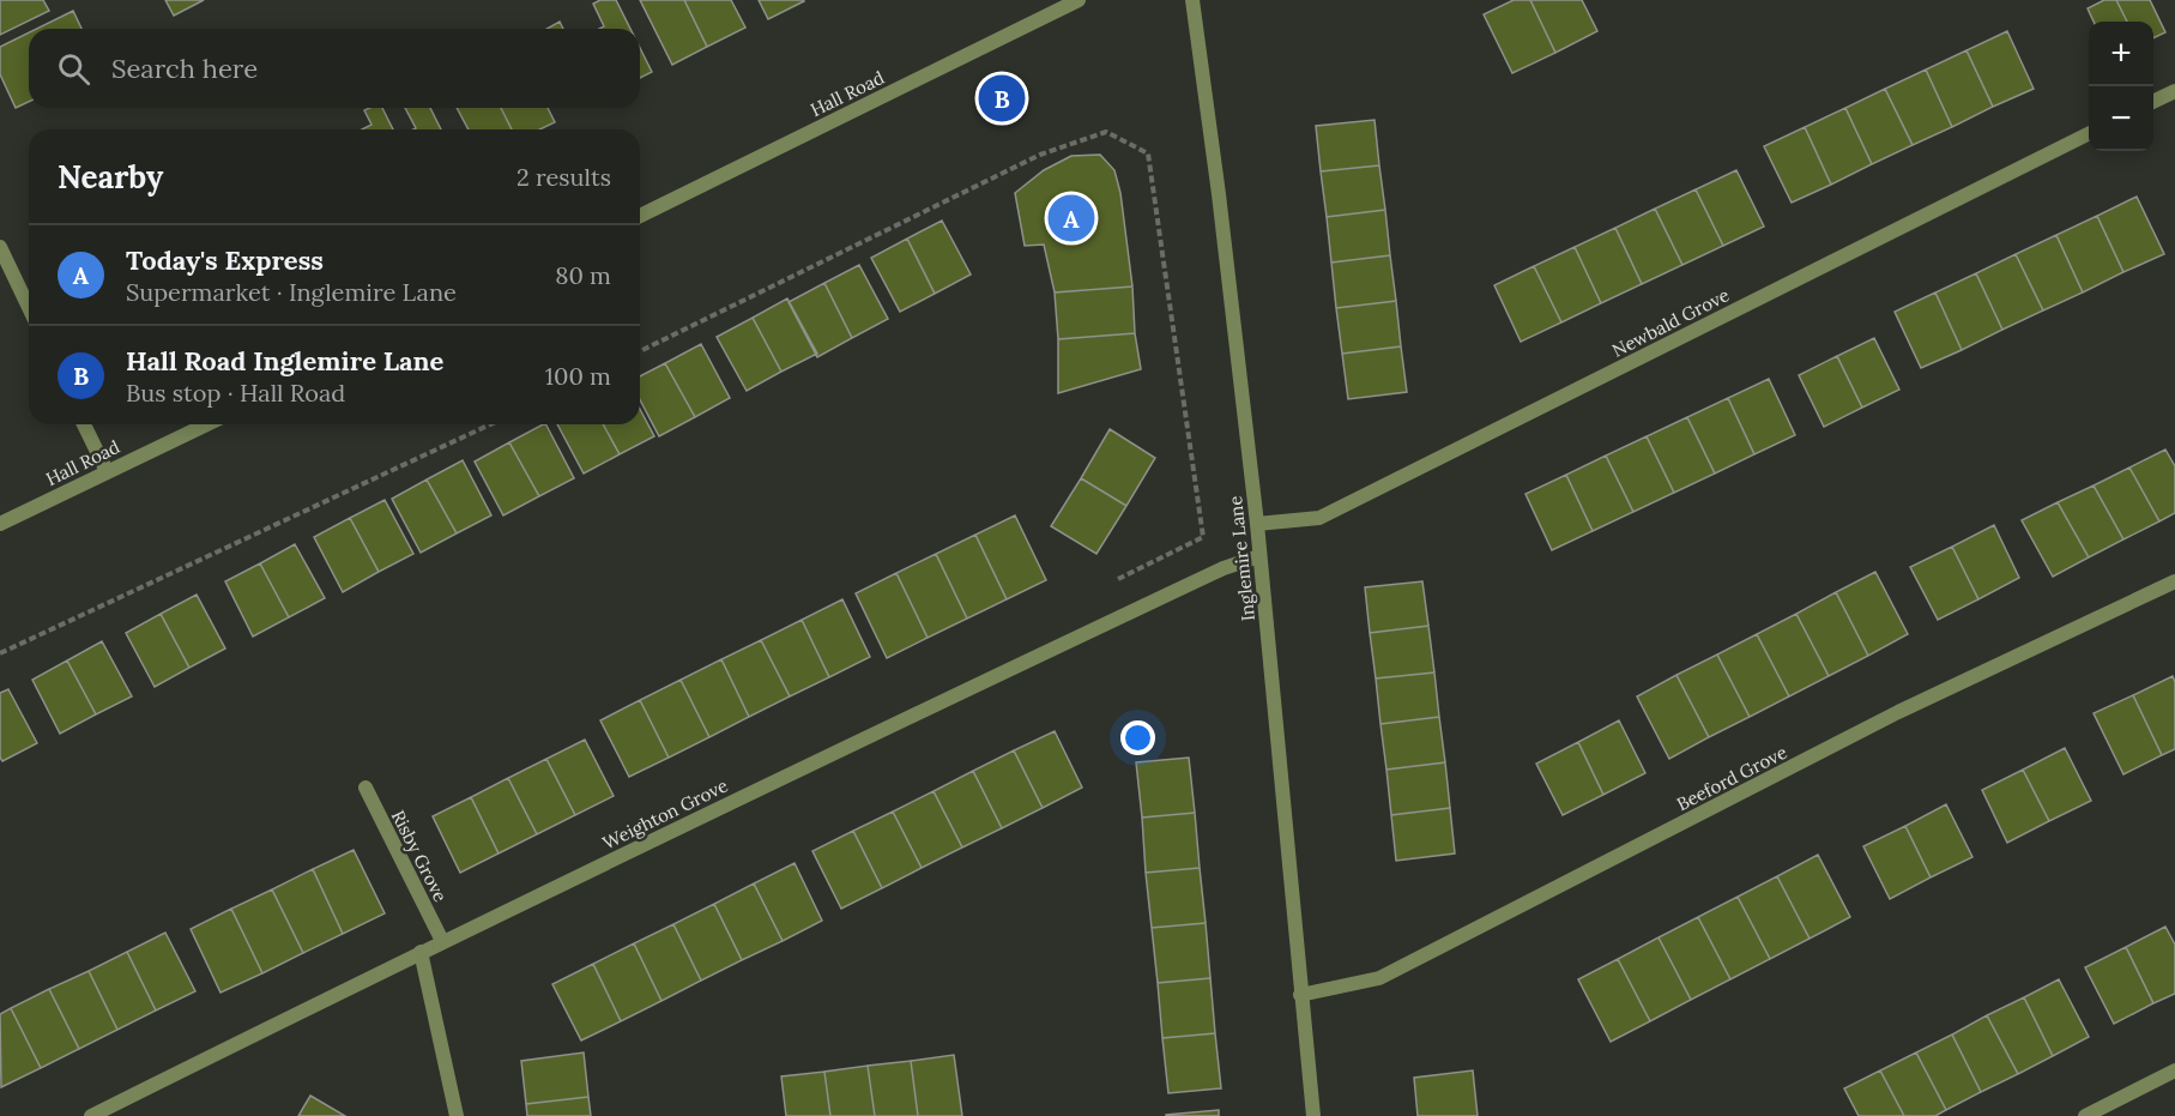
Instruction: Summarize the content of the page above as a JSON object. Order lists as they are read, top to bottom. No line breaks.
{"streets":{"street":["Hall Road","Newbald Grove","Inglemire Lane","Beeford Grove","Weighton Grove","Risby Grove"]},"crossings":[["Newbald Grove","Inglemire Lane"],["Inglemire Lane","Beeford Grove"],["Inglemire Lane","Weighton Grove"],["Weighton Grove","Risby Grove"]],"page":{"map_buttons":["+","−"],"search":"Search here","pins":["B","A"],"heading":["Nearby","2 results"],"list":[{"mark":"A","name":"Today's Express","note":"Supermarket · Inglemire Lane","value":"80 m"},{"mark":"B","name":"Hall Road Inglemire Lane","note":"Bus stop · Hall Road","value":"100 m"}]}}
